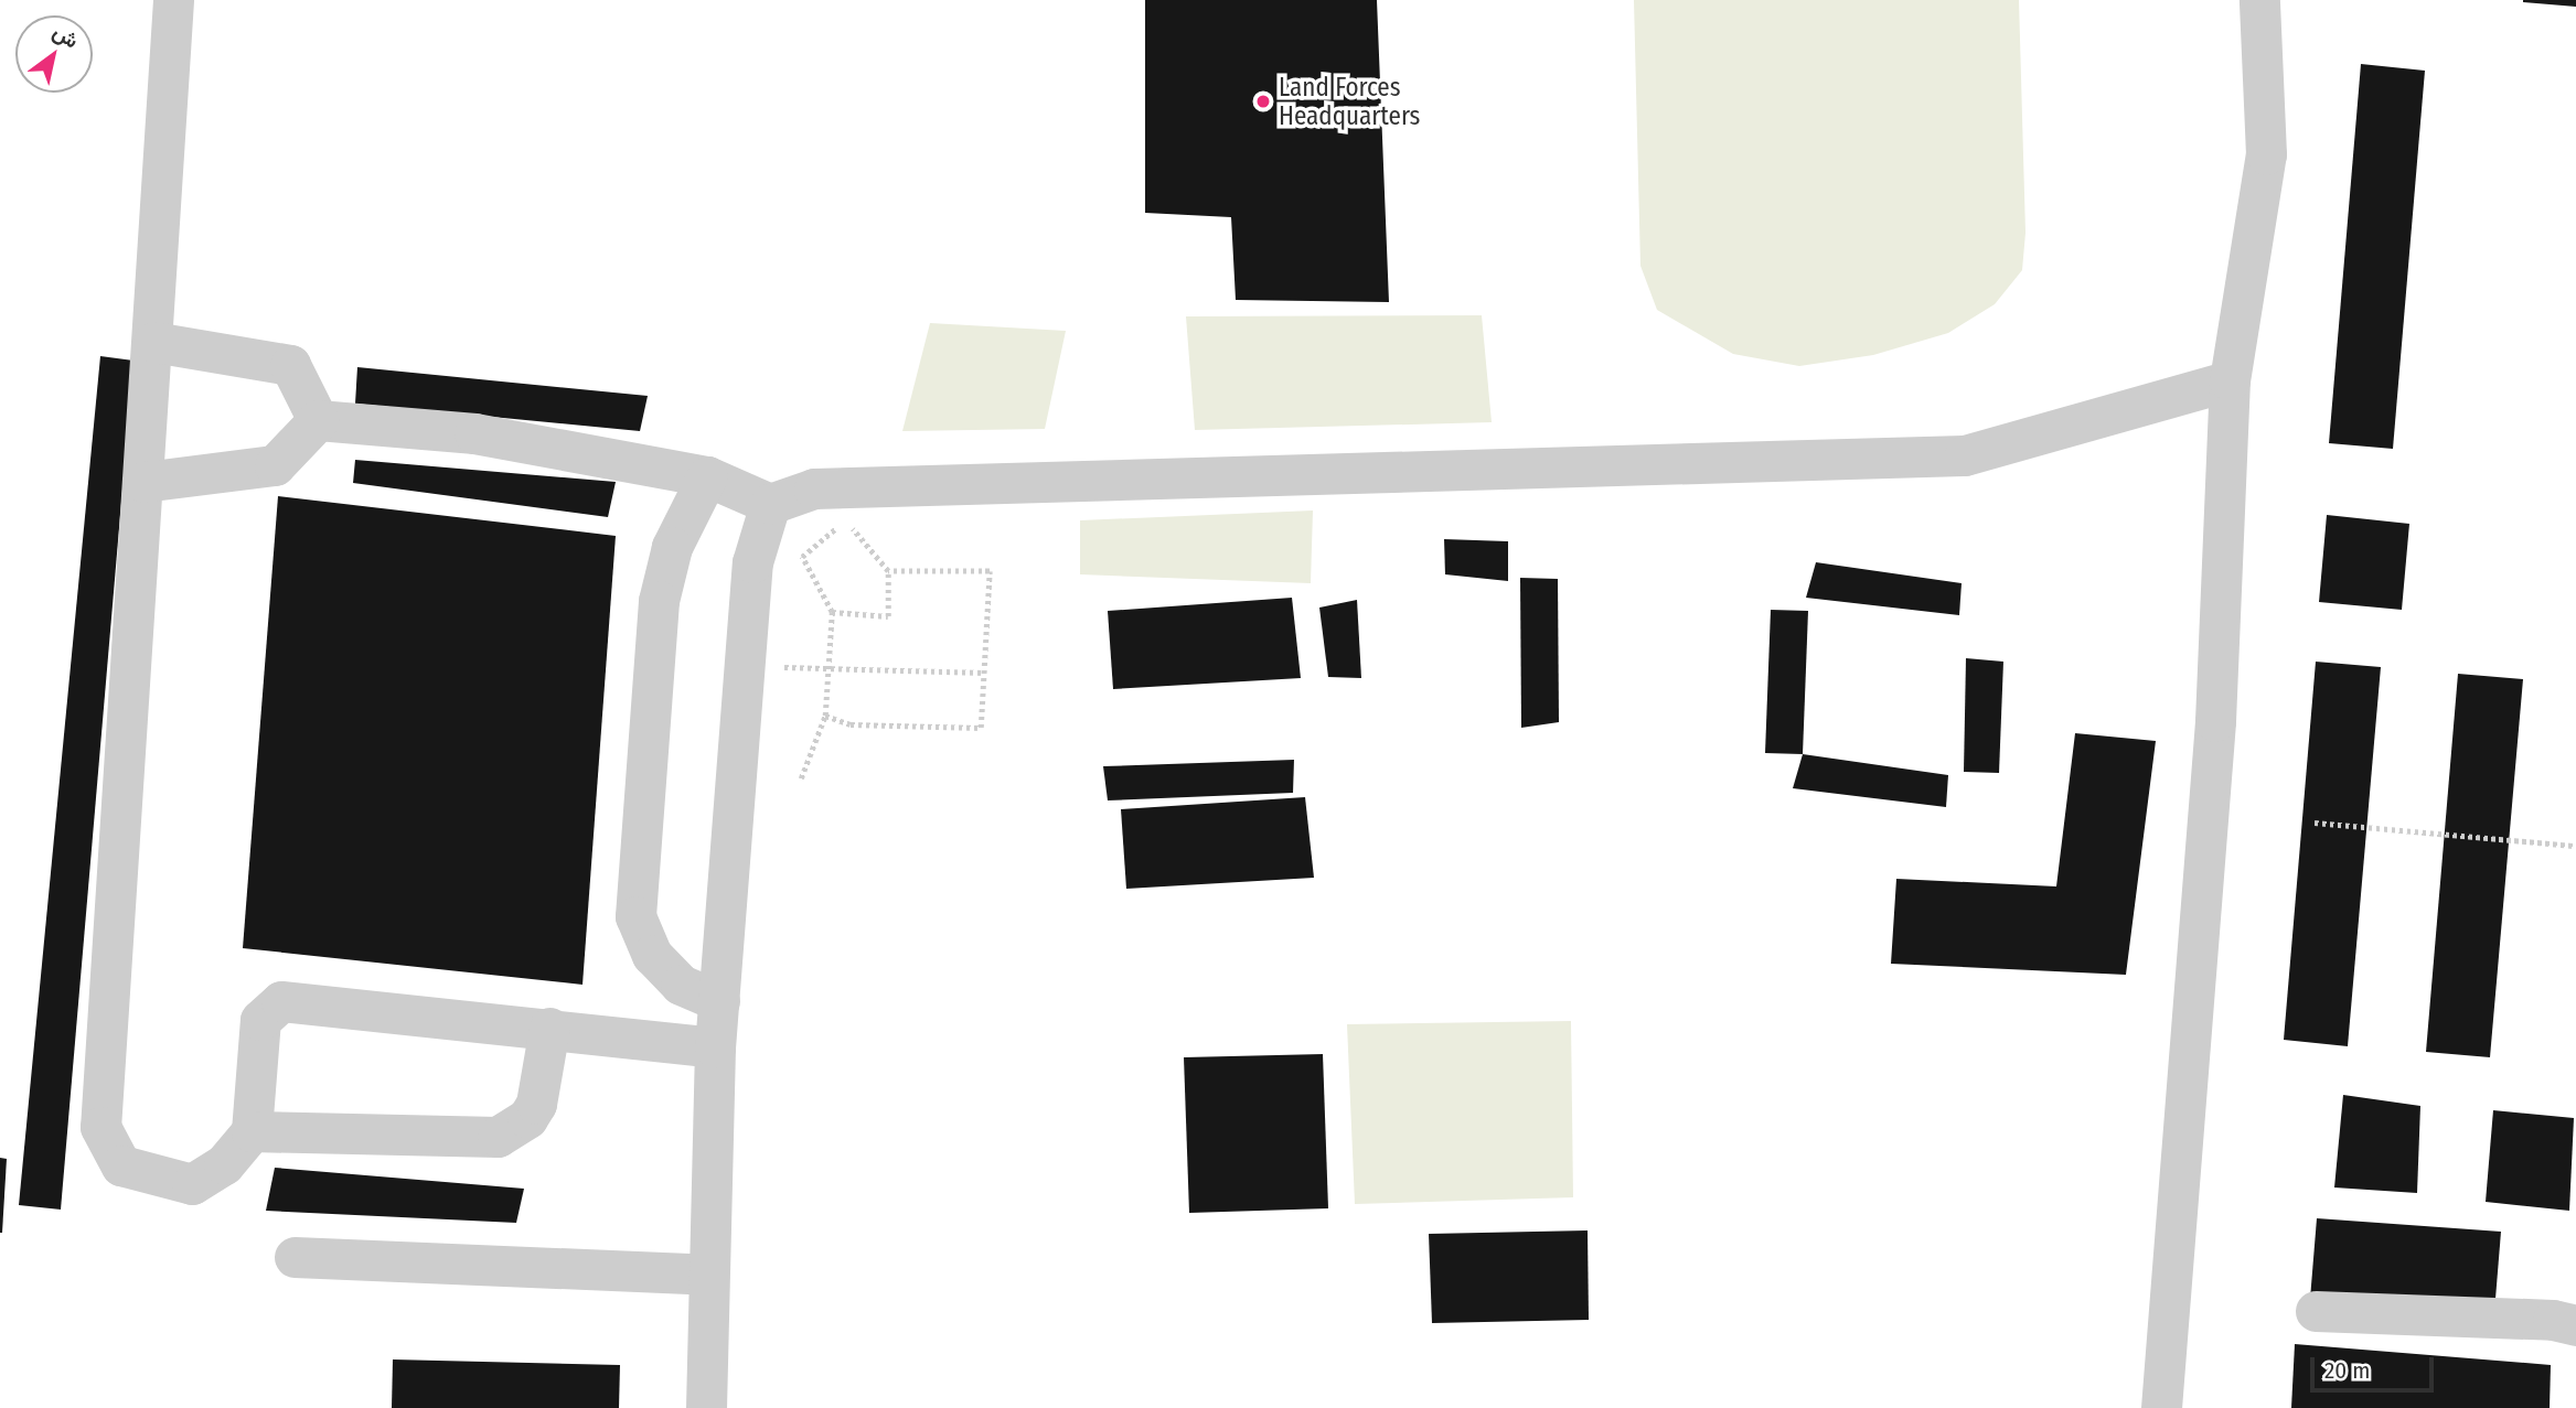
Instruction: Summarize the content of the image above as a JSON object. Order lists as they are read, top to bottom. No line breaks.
{"places":["Land Forces Headquarters"],"scale_bar":"20 m","north":"top right"}
